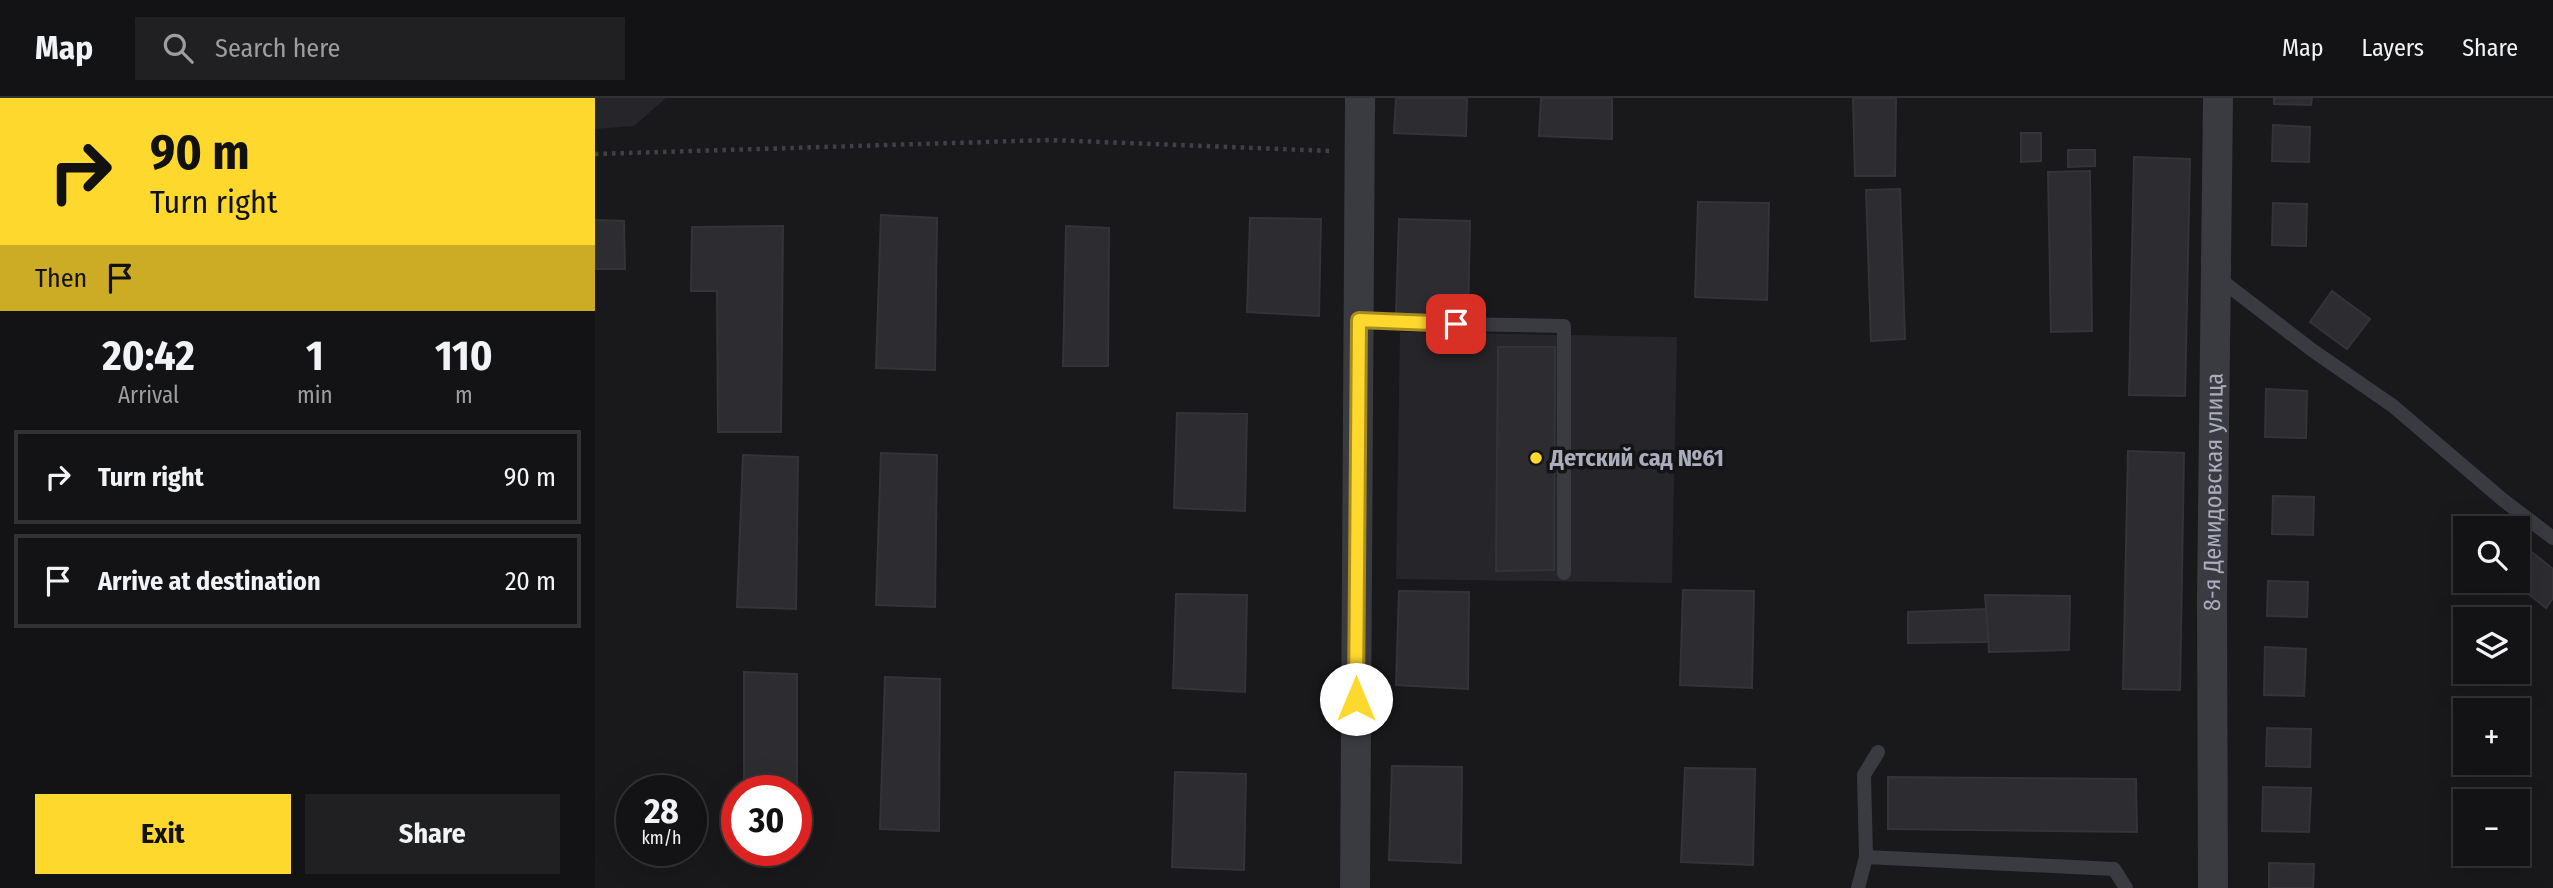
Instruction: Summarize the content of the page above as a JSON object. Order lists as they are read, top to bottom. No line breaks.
{"streets":{"street":["8-я Демидовская улица"]},"places":["Детский сад №61"],"page":{"header":"Map","search":"Search here","nav":["Map","Layers","Share"],"turn":["90 m","Turn right"],"then":"Then","eta":["20:42","Arrival","1","min","110","m"],"list":[{"name":"Turn right","value":"90 m"},{"name":"Arrive at destination","value":"20 m"}],"map_buttons":["+","−"],"speed":"28 km/h","limit":"30","buttons":["Exit","Share"]}}
